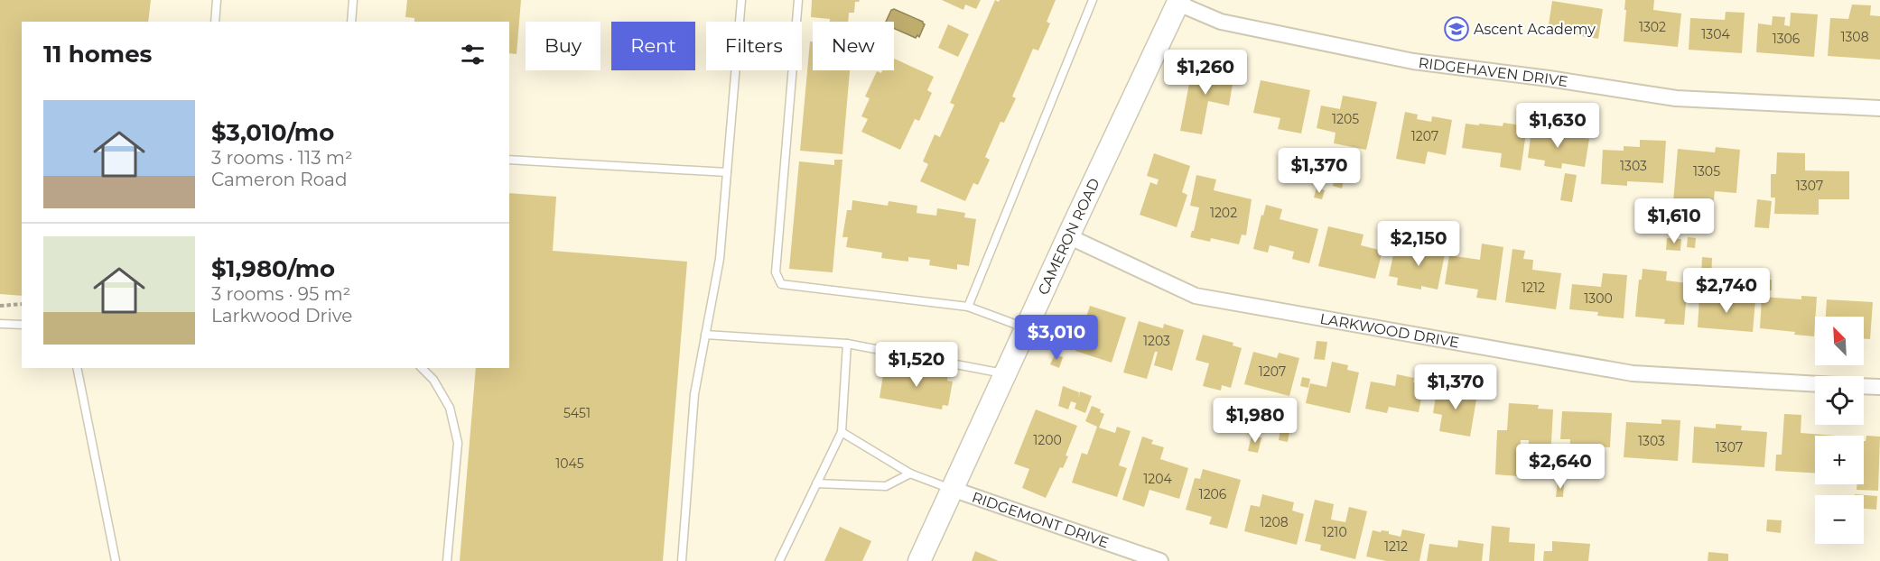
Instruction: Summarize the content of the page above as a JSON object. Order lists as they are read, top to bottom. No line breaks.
{"streets":{"main road":["CAMERON ROAD"],"street":["RIDGEHAVEN DRIVE","LARKWOOD DRIVE","RIDGEMONT DRIVE"]},"crossings":[["RIDGEHAVEN DRIVE","CAMERON ROAD"],["CAMERON ROAD","LARKWOOD DRIVE"],["CAMERON ROAD","RIDGEMONT DRIVE"]],"places":{"school or university":["Ascent Academy"]},"house_numbers":["1302","1304","1308","1306","1205","1207","1303","1305","1307","1202","1212","1300","1203","1207","5451","1200","1303","1307","1045","1204","1206","1208","1210","1212"],"north":"top left","page":{"chip":["Buy","Rent","Filters","New"],"heading":"11 homes","price":["$1,260","$1,630","$1,370","$1,610","$2,150","$2,740","$3,010","$1,520","$1,370","$1,980","$2,640"],"list":[{"name":"$3,010/mo","note":"3 rooms · 113 m² · Cameron Road"},{"name":"$1,980/mo","note":"3 rooms · 95 m² · Larkwood Drive"}],"map_buttons":["+","−"]}}
